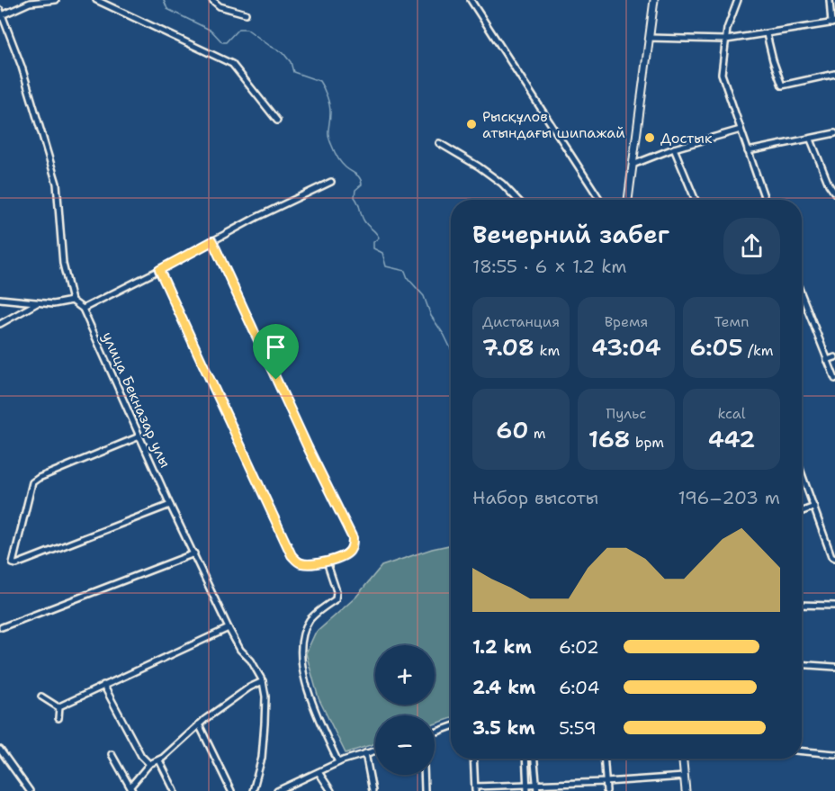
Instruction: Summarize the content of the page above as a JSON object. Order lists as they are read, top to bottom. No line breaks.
{"streets":{"street":["улица Бекназар улы"]},"places":["Рысқұлов атындағы шипажай","Достык"],"page":{"heading":["Вечерний забег","18:55 · 6 × 1.2 km"],"stats":[["Дистанция","7.08 km"],["Время","43:04"],["Темп","6:05 /km"],["60 m"],["Пульс","168 bpm"],["kcal","442"]],"chart":["Набор высоты","196–203 m"],"list":[{"name":"1.2 km","note":"6:02"},{"name":"2.4 km","note":"6:04"},{"name":"3.5 km","note":"5:59"}],"map_buttons":["+","−"]}}
